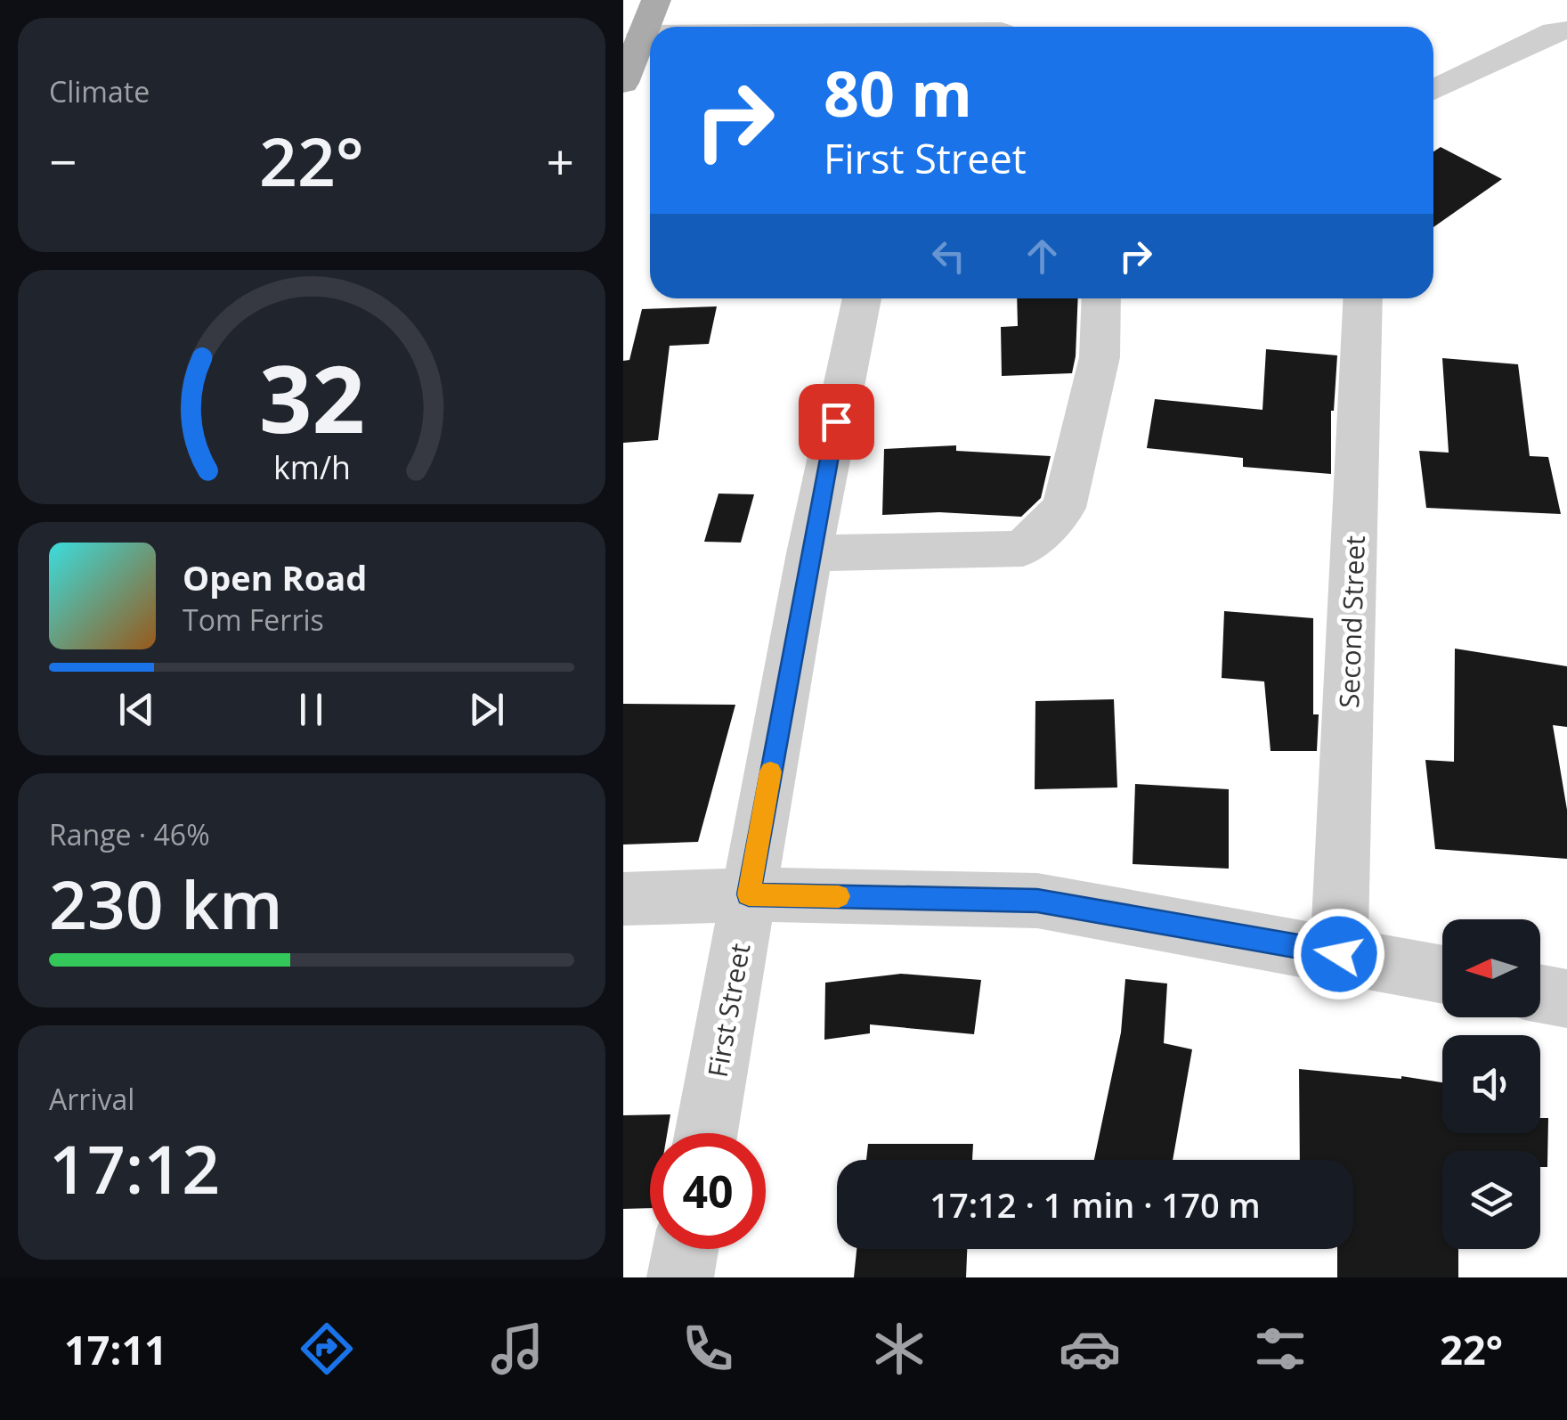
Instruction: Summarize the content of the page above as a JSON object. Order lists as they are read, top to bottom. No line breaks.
{"streets":{"street":["Second Street","First Street"]},"north":"left","page":{"tile":["Climate",["Range · 46%","230 km"],["Arrival","17:12"]],"turn":["80 m","First Street"],"heat":["−","22°","+"],"song":["Open Road","Tom Ferris"],"limit":"40","trip":"17:12 · 1 min · 170 m","tabs":["17:11","22°"],"gauge":["32","km/h"]}}
